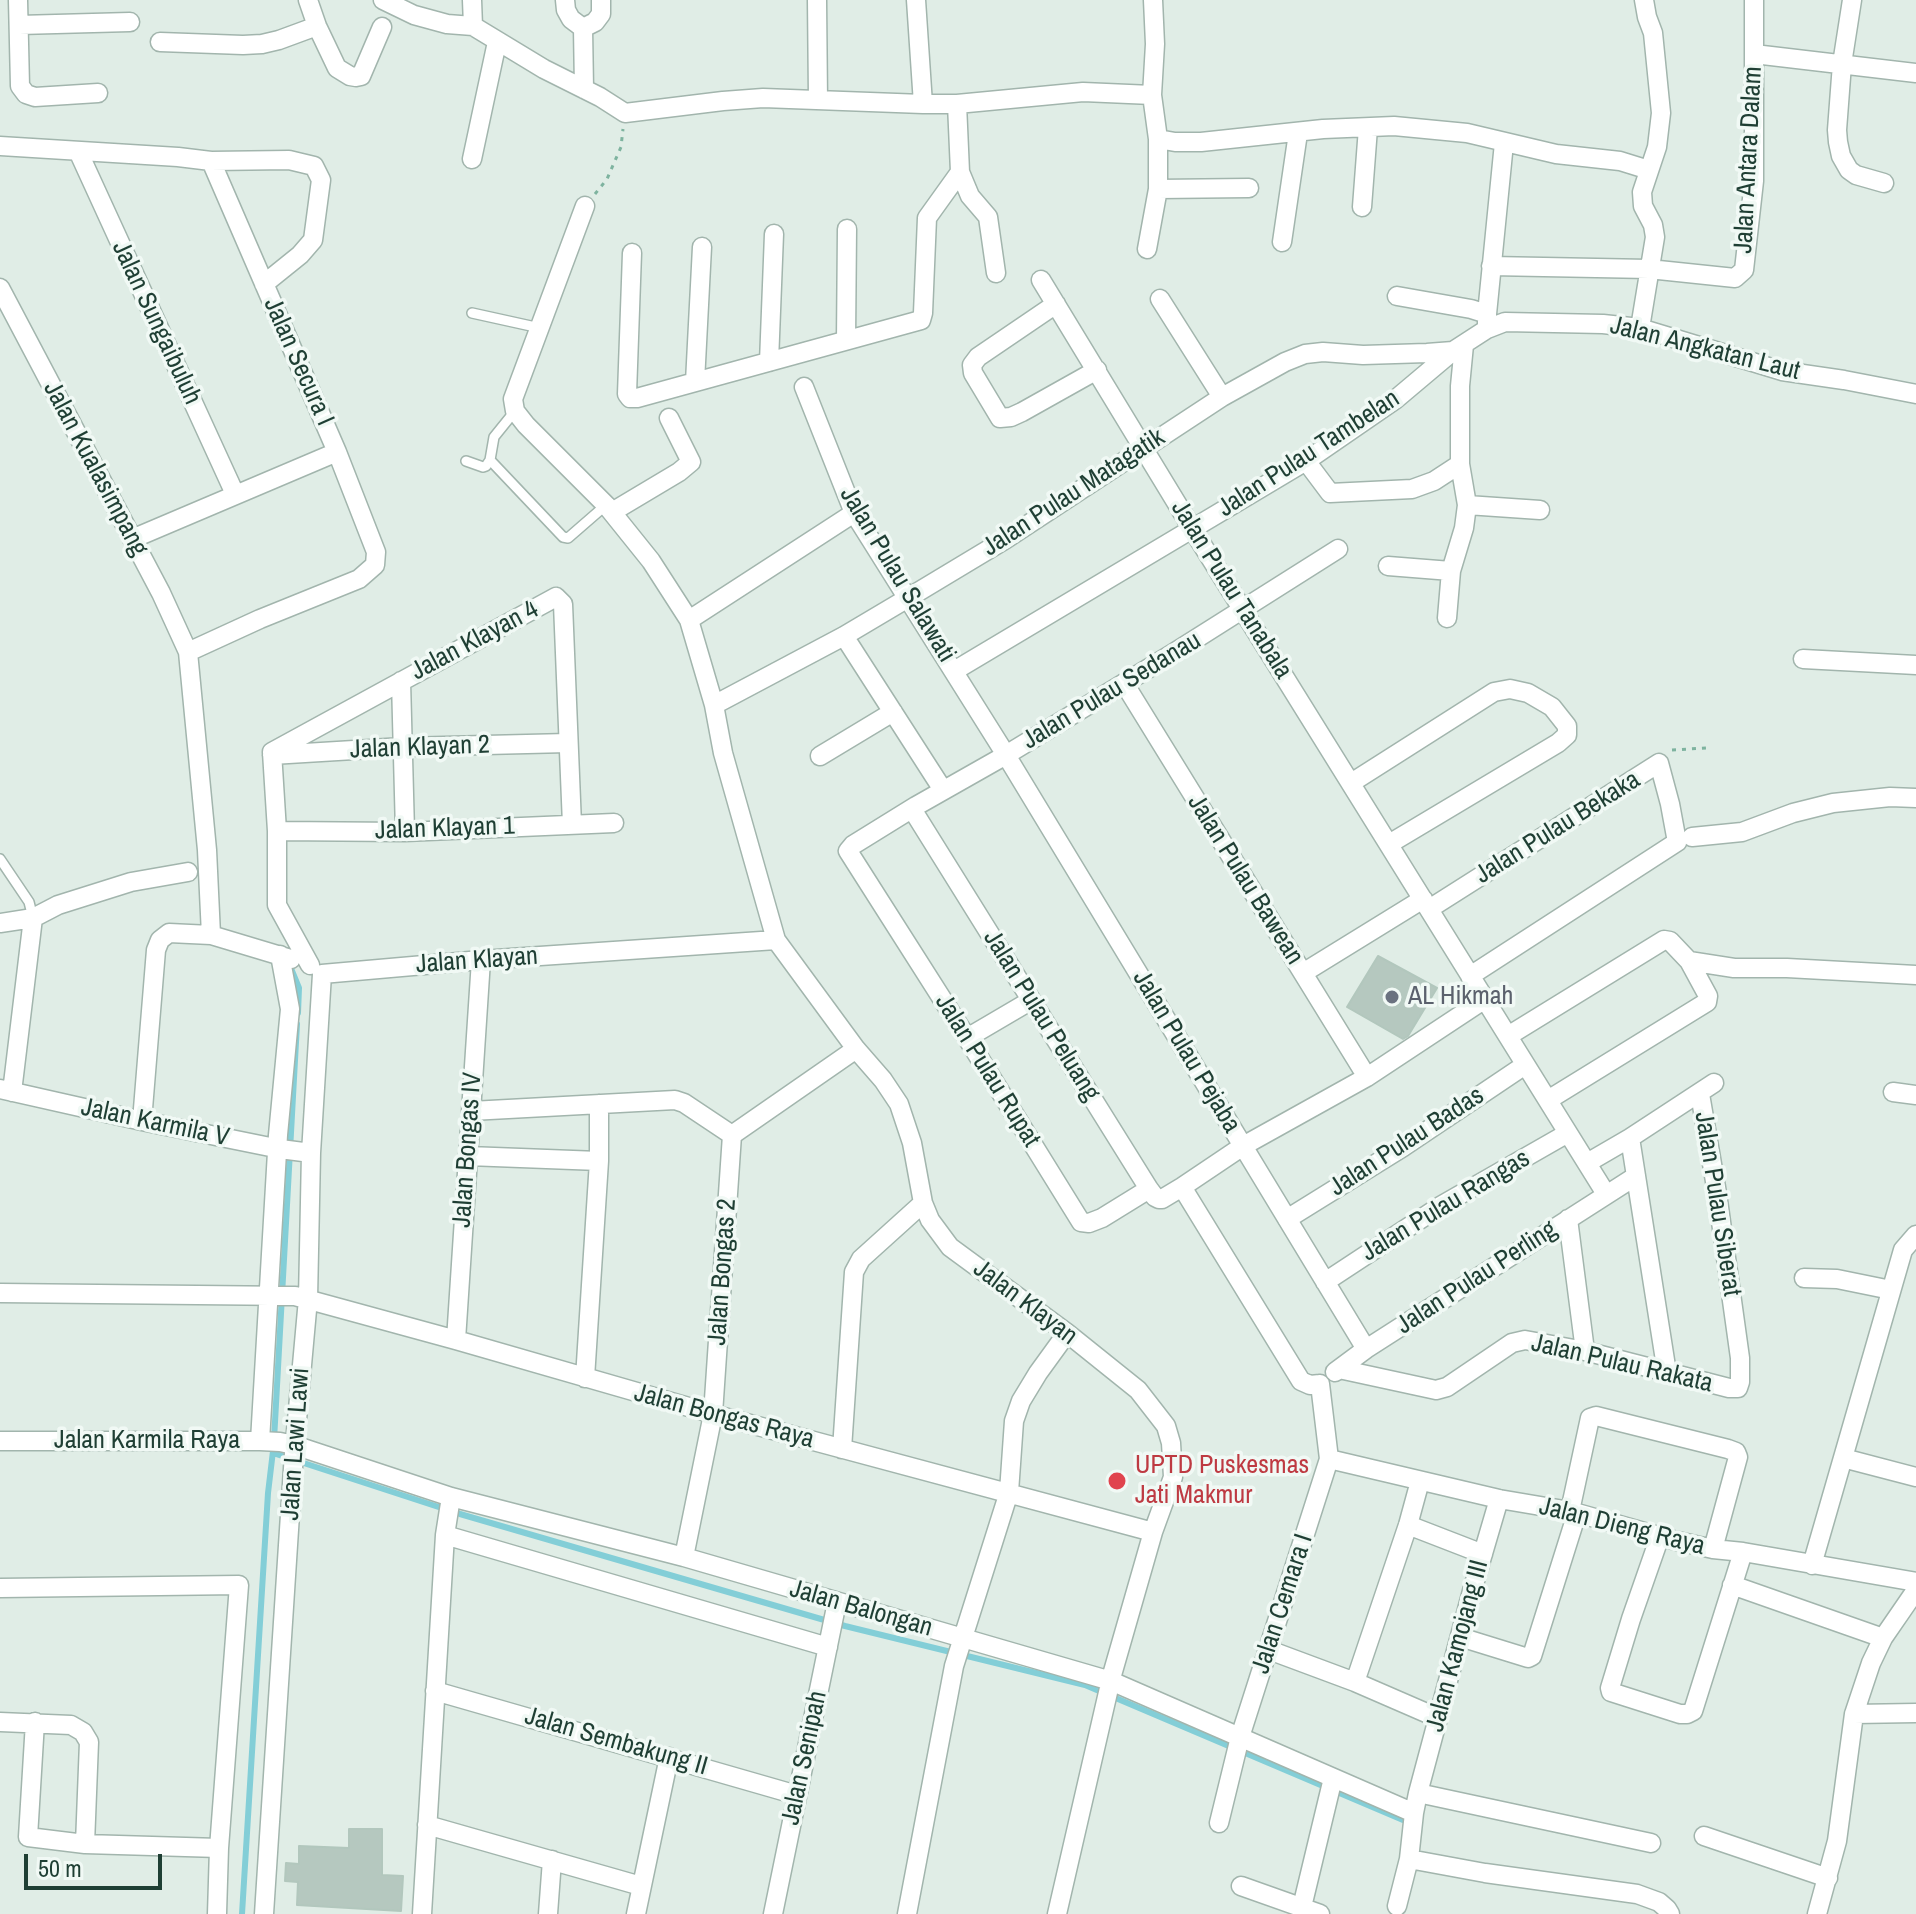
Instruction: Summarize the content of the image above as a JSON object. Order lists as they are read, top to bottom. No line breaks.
{"streets":{"street":["Jalan Antara Dalam","Jalan Sungaibuluh","Jalan Angkatan Laut","Jalan Secura I","Jalan Pulau Tambelan","Jalan Kualasimpang","Jalan Pulau Matagatik","Jalan Pulau Salawati","Jalan Pulau Tanabala","Jalan Klayan 4","Jalan Pulau Sedanau","Jalan Klayan 2","Jalan Pulau Bekaka","Jalan Klayan 1","Jalan Pulau Bawean","Jalan Klayan","Jalan Pulau Peluang","Jalan Pulau Pejaba","Jalan Pulau Rupat","Jalan Karmila V","Jalan Pulau Badas","Jalan Bongas IV","Jalan Pulau Siberat","Jalan Pulau Rangas","Jalan Bongas 2","Jalan Pulau Perling","Jalan Pulau Rakata","Jalan Bongas Raya","Jalan Karmila Raya","Jalan Lawi Lawi","Jalan Dieng Raya","Jalan Cemara I","Jalan Balongan","Jalan Kamojang III","Jalan Sembakung II","Jalan Senipah"]},"crossings":[["Jalan Angkatan Laut","Jalan Pulau Tambelan"],["Jalan Angkatan Laut","Jalan Pulau Matagatik"],["Jalan Secura I","Jalan Kualasimpang"],["Jalan Pulau Tambelan","Jalan Pulau Matagatik"],["Jalan Pulau Tambelan","Jalan Pulau Salawati"],["Jalan Pulau Tambelan","Jalan Pulau Tanabala"],["Jalan Pulau Matagatik","Jalan Pulau Salawati"],["Jalan Pulau Matagatik","Jalan Pulau Tanabala"],["Jalan Pulau Matagatik","Jalan Klayan"],["Jalan Pulau Salawati","Jalan Pulau Sedanau"],["Jalan Pulau Salawati","Jalan Pulau Pejaba"],["Jalan Pulau Tanabala","Jalan Pulau Sedanau"],["Jalan Pulau Tanabala","Jalan Pulau Bekaka"],["Jalan Pulau Tanabala","Jalan Pulau Badas"],["Jalan Pulau Tanabala","Jalan Pulau Siberat"],["Jalan Pulau Tanabala","Jalan Pulau Rangas"],["Jalan Pulau Tanabala","Jalan Pulau Perling"],["Jalan Klayan 4","Jalan Klayan 2"],["Jalan Klayan 4","Jalan Klayan 1"],["Jalan Pulau Sedanau","Jalan Pulau Bawean"],["Jalan Pulau Sedanau","Jalan Pulau Peluang"],["Jalan Pulau Sedanau","Jalan Pulau Pejaba"],["Jalan Pulau Sedanau","Jalan Pulau Rupat"],["Jalan Klayan","Jalan Bongas IV"],["Jalan Klayan","Jalan Bongas Raya"],["Jalan Klayan","Jalan Lawi Lawi"],["Jalan Klayan","Jalan Balongan"],["Jalan Pulau Peluang","Jalan Pulau Rupat"],["Jalan Pulau Pejaba","Jalan Pulau Badas"],["Jalan Pulau Pejaba","Jalan Pulau Rangas"],["Jalan Pulau Pejaba","Jalan Pulau Perling"],["Jalan Karmila V","Jalan Lawi Lawi"],["Jalan Bongas IV","Jalan Bongas Raya"],["Jalan Pulau Siberat","Jalan Pulau Rakata"],["Jalan Bongas 2","Jalan Bongas Raya"],["Jalan Bongas 2","Jalan Balongan"],["Jalan Pulau Perling","Jalan Pulau Rakata"],["Jalan Pulau Perling","Jalan Cemara I"],["Jalan Bongas Raya","Jalan Lawi Lawi"],["Jalan Karmila Raya","Jalan Lawi Lawi"],["Jalan Karmila Raya","Jalan Balongan"],["Jalan Lawi Lawi","Jalan Balongan"],["Jalan Dieng Raya","Jalan Cemara I"],["Jalan Dieng Raya","Jalan Kamojang III"],["Jalan Cemara I","Jalan Balongan"],["Jalan Balongan","Jalan Kamojang III"],["Jalan Balongan","Jalan Senipah"],["Jalan Sembakung II","Jalan Senipah"]],"places":["AL Hikmah","UPTD Puskesmas Jati Makmur"],"scale_bar":"50 m"}
